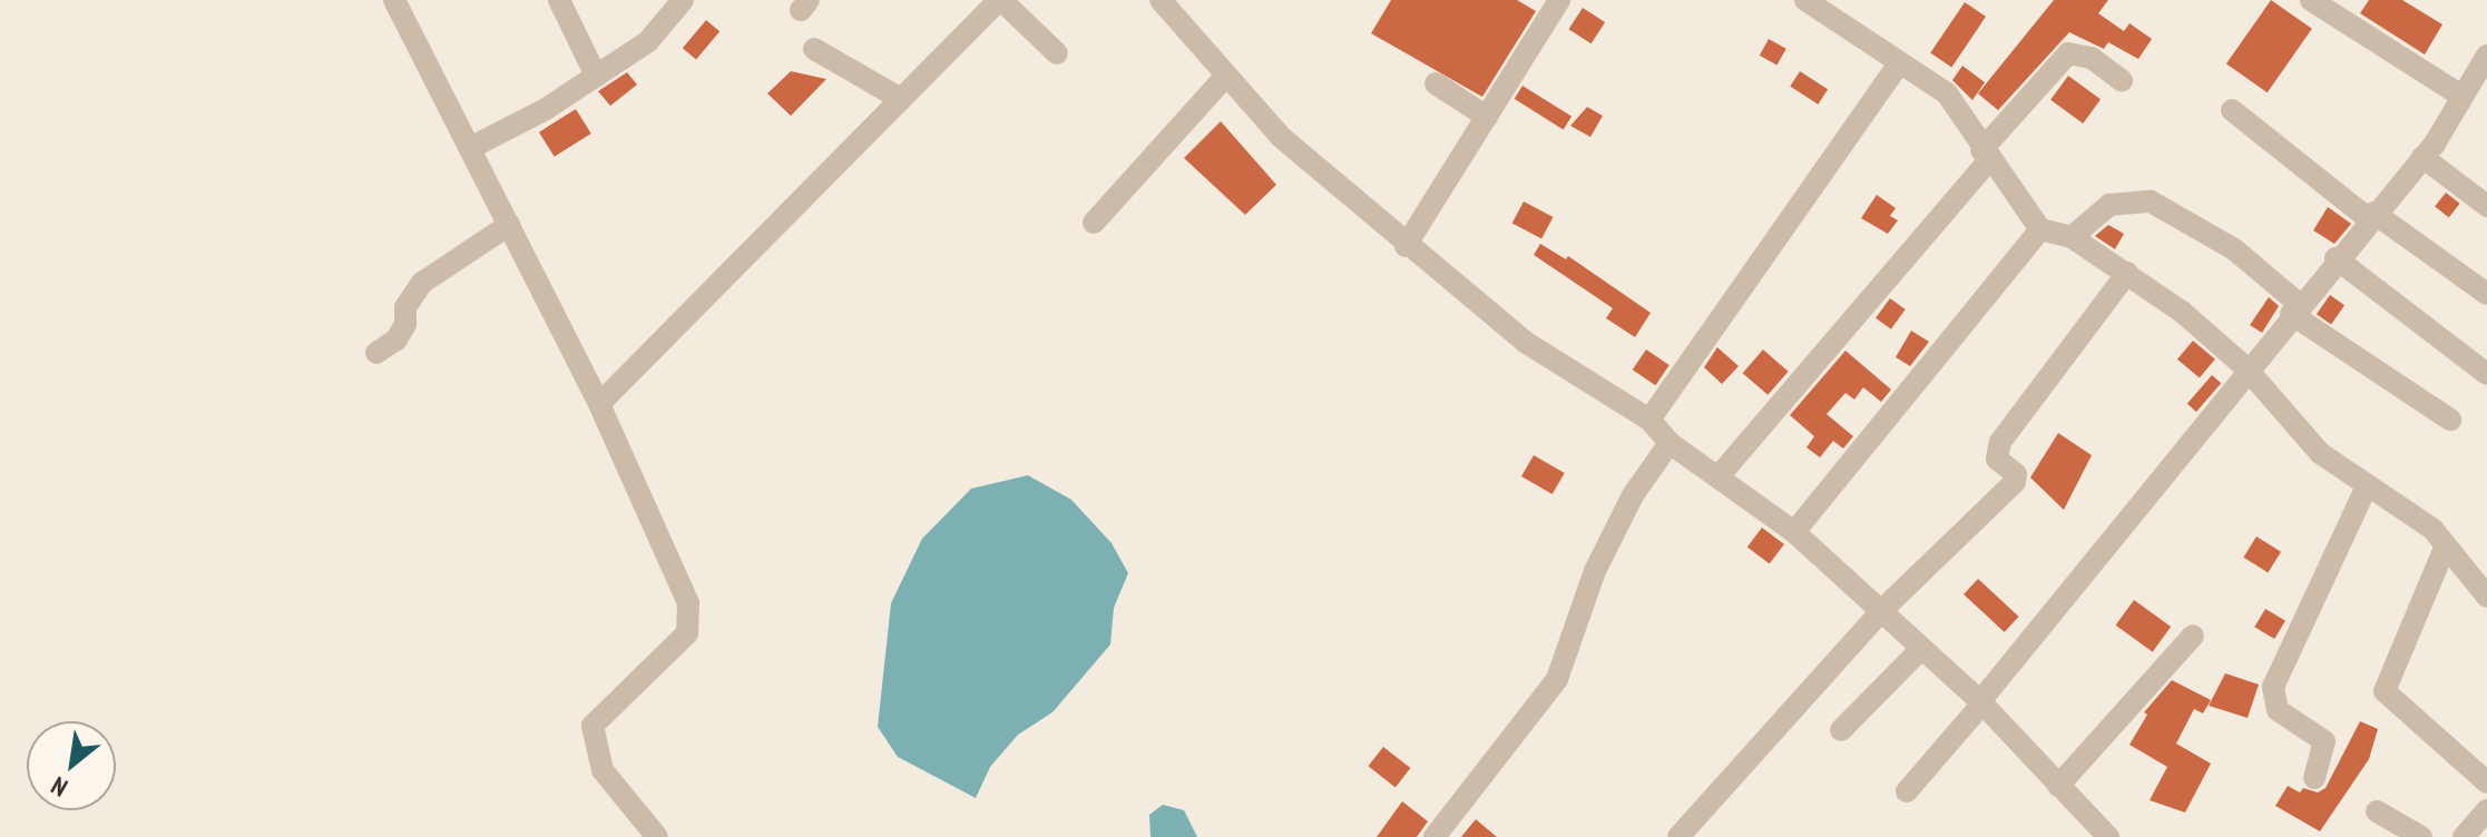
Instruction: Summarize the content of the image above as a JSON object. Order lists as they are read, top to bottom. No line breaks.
{"north":"bottom left"}
